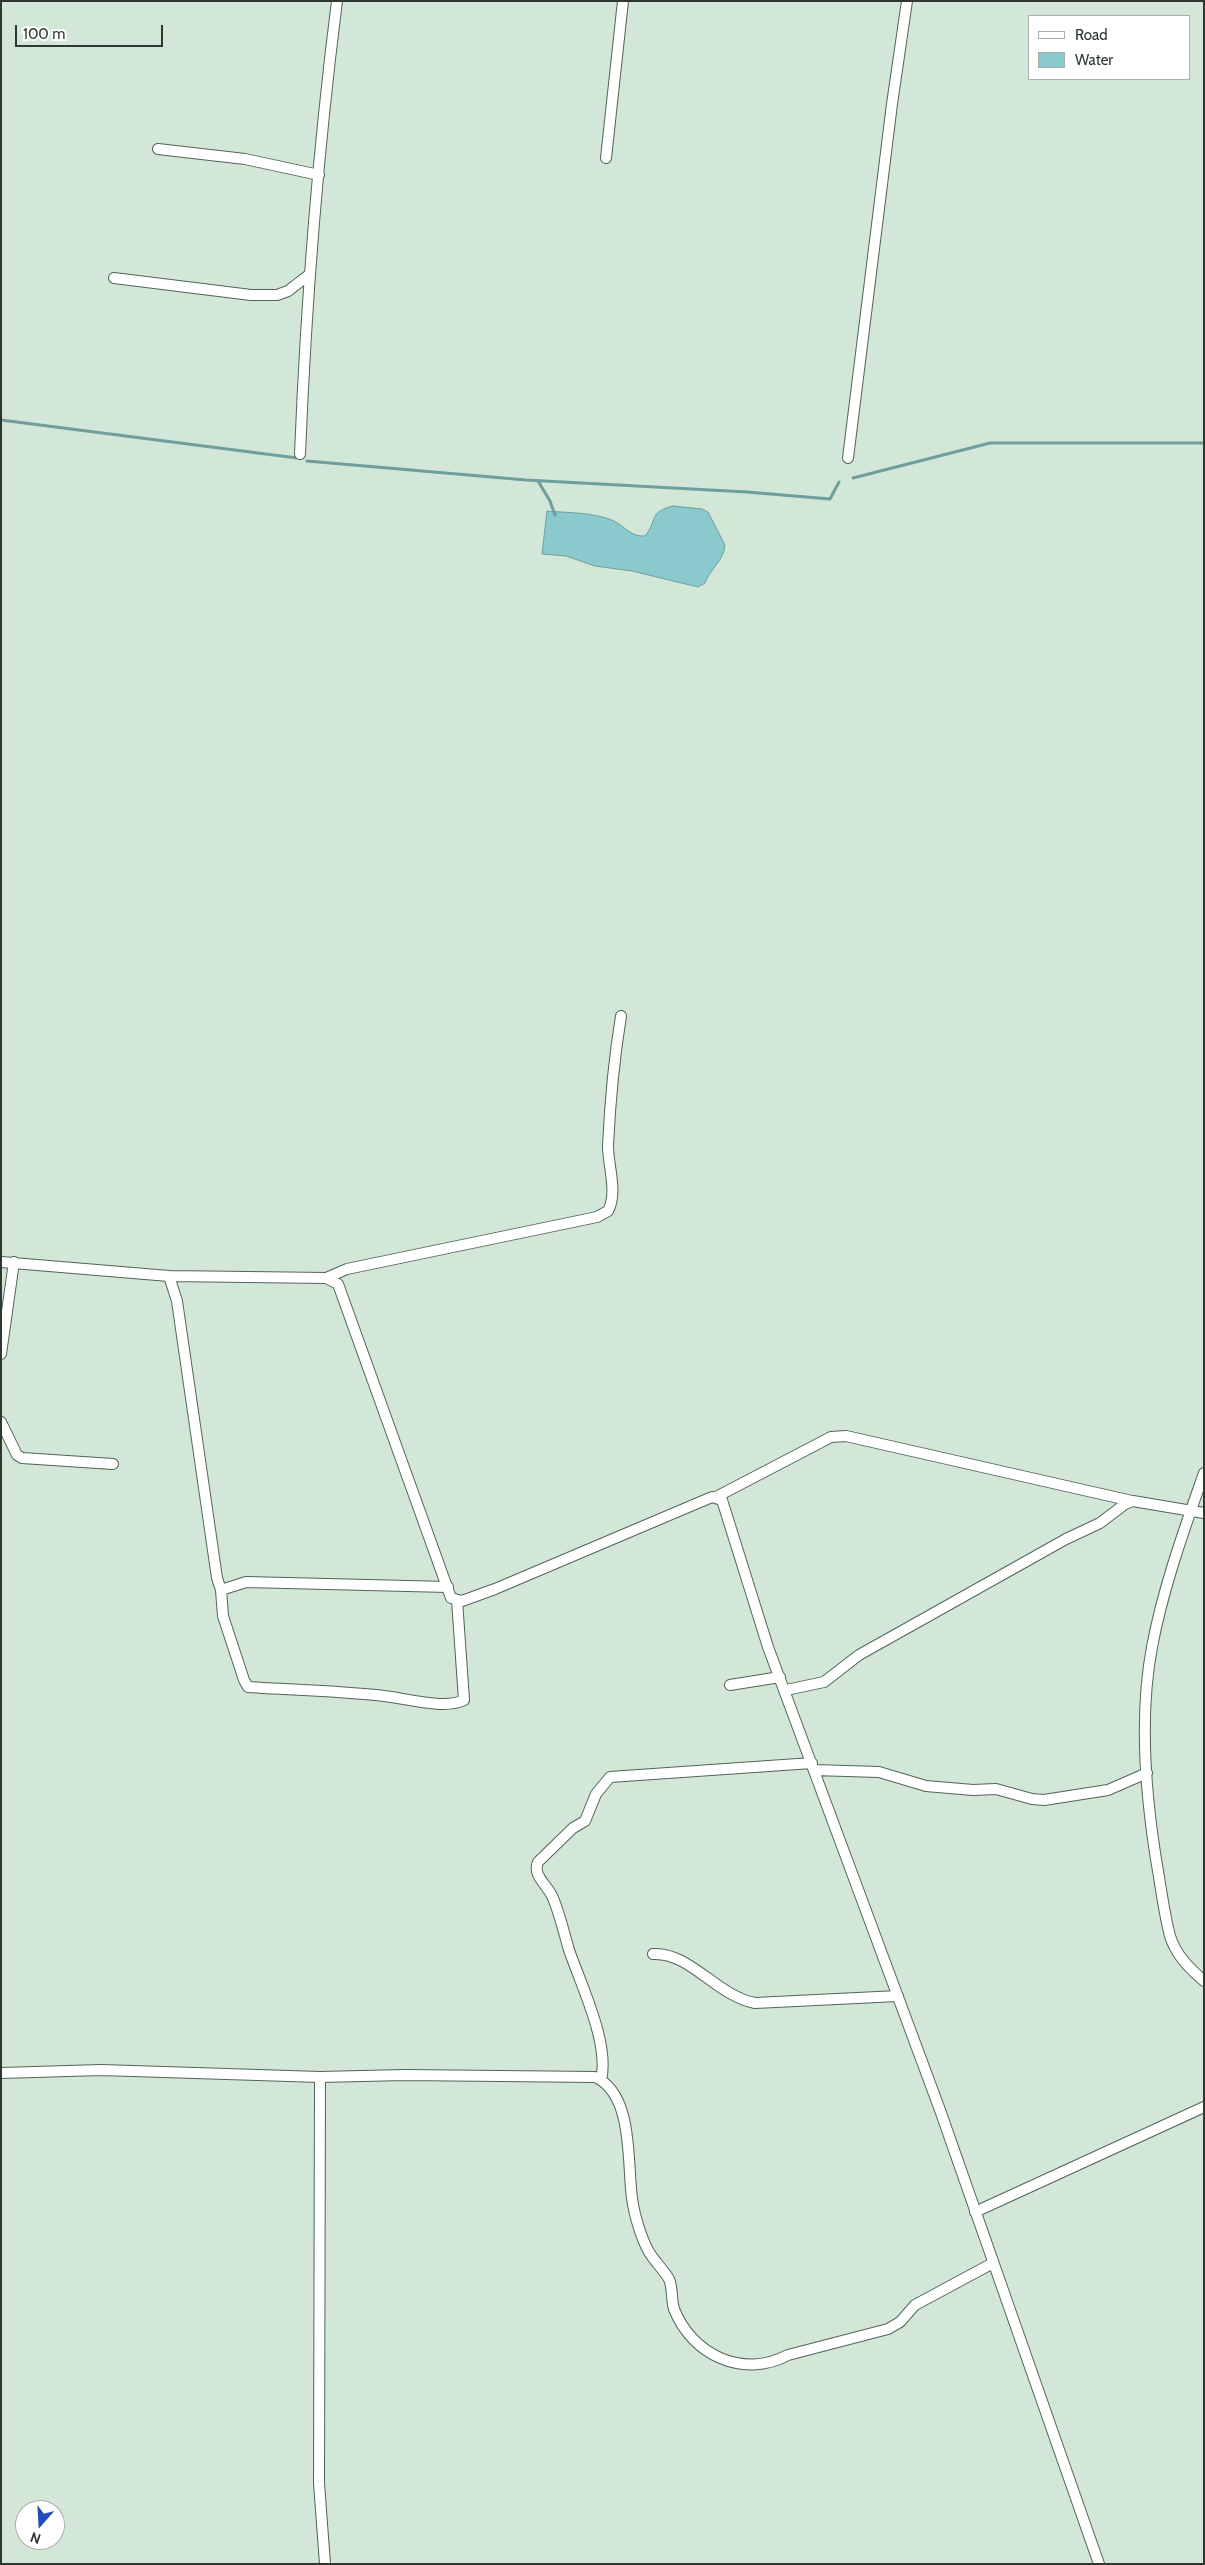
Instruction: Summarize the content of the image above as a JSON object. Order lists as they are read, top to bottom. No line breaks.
{"legend":["Road","Water"],"scale_bar":"100 m","north":"bottom"}
